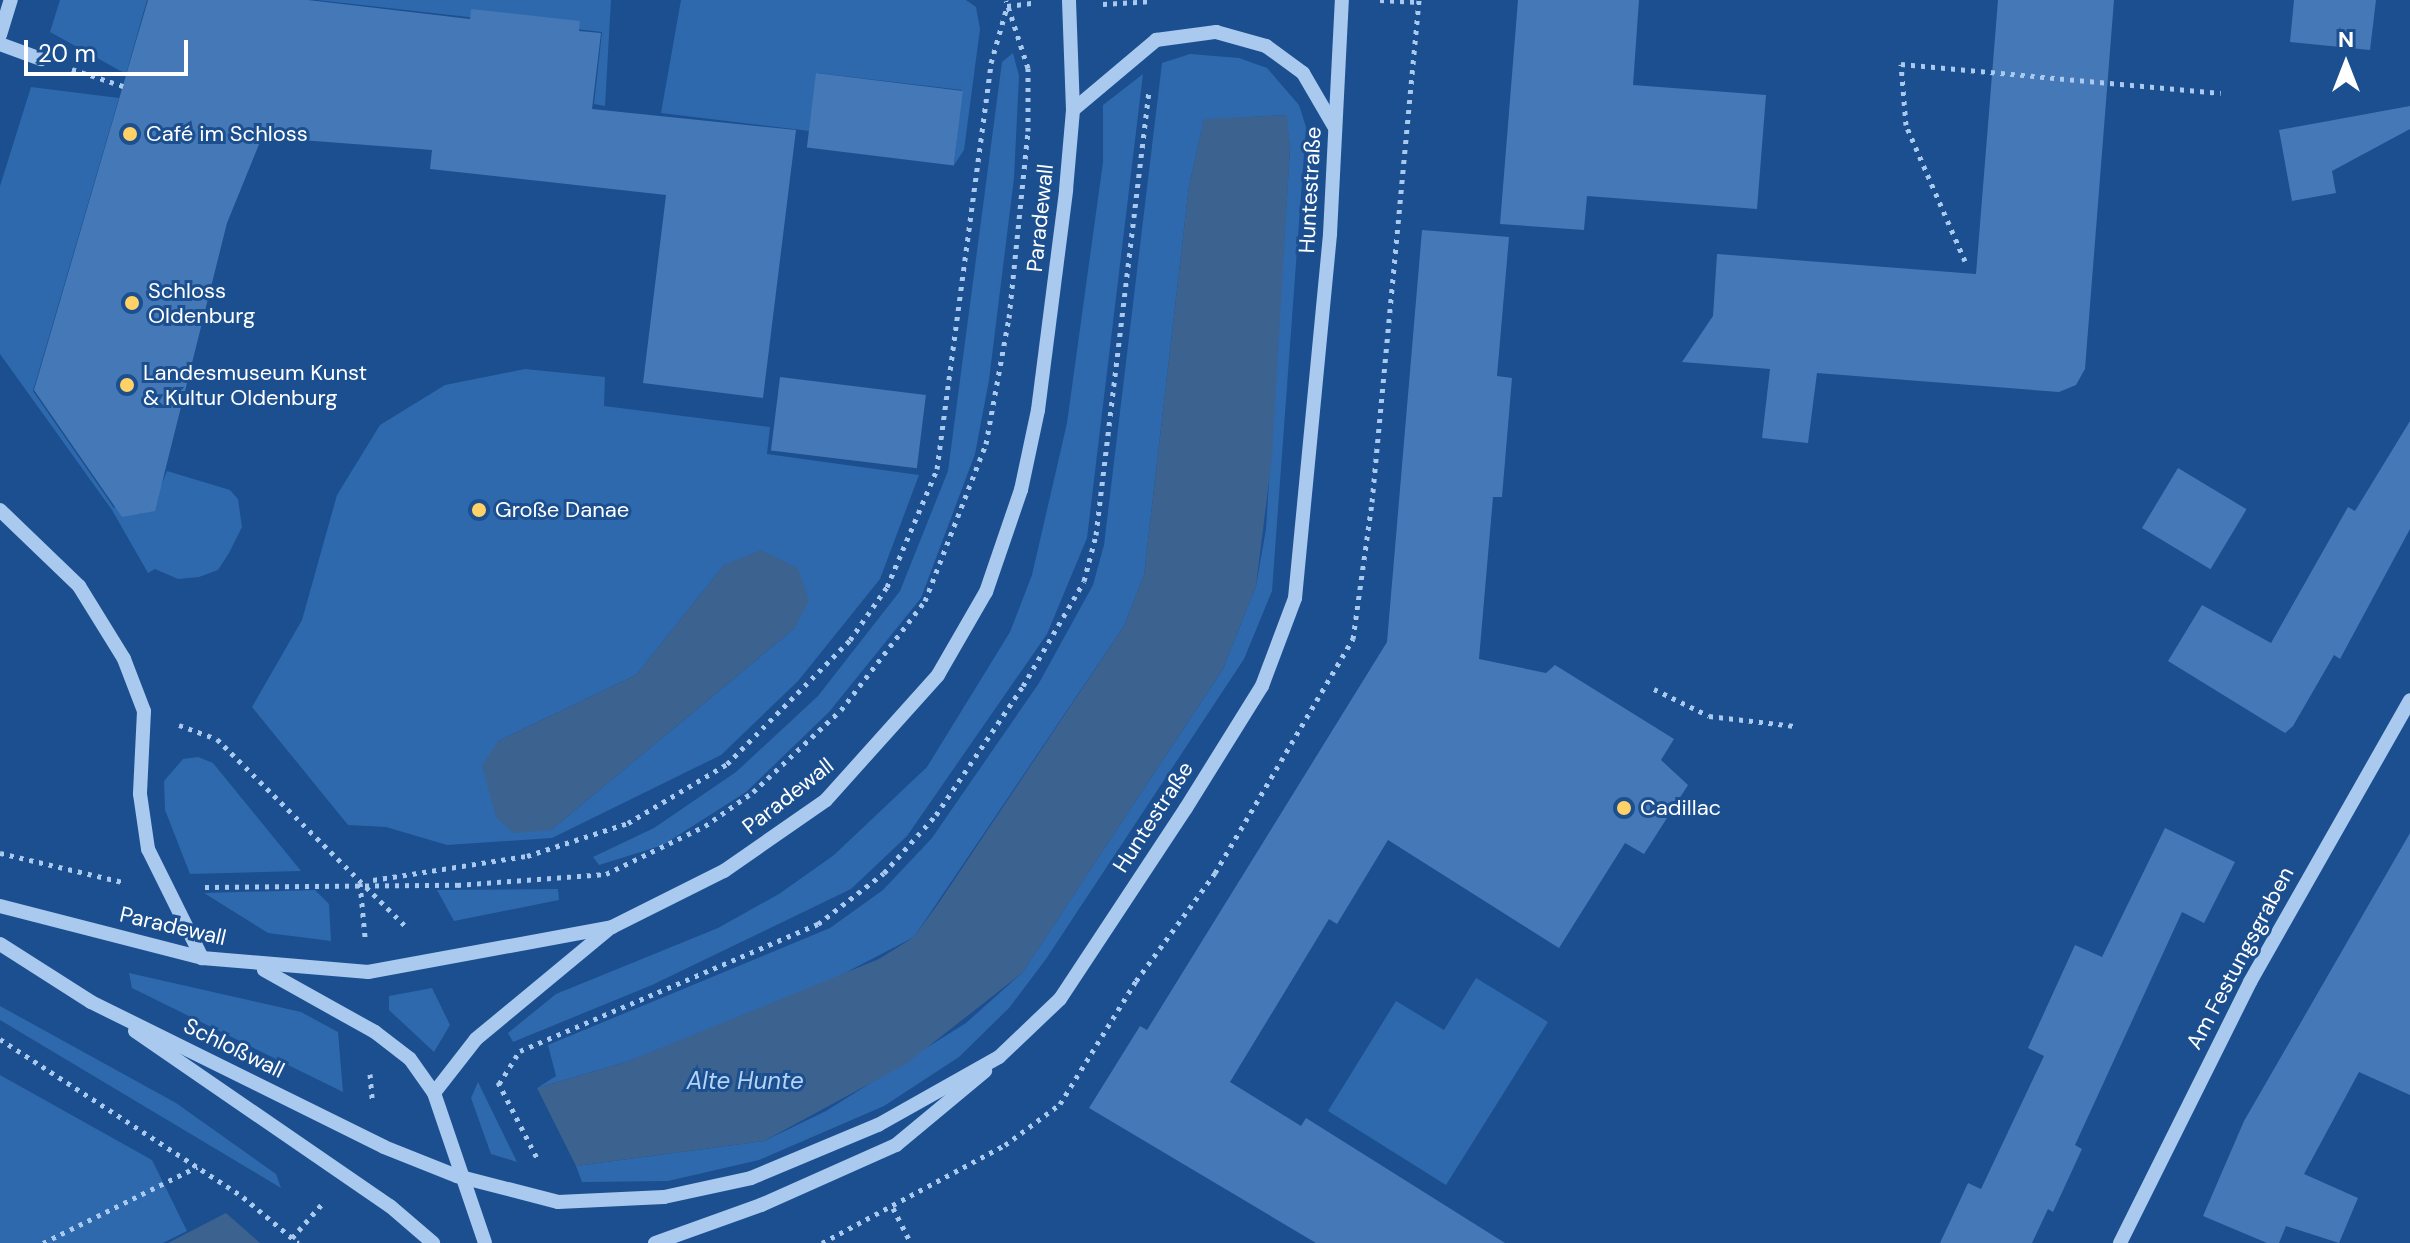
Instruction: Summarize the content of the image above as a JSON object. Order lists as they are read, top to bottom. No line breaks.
{"streets":{"street":["Huntestraße","Paradewall","Am Festungsgraben","Schloßwall"]},"crossings":[["Huntestraße","Schloßwall"]],"water":["Alte Hunte"],"places":["Café im Schloss","Schloss Oldenburg","Landesmuseum Kunst & Kultur Oldenburg","Große Danae","Cadillac"],"scale_bar":"20 m","north":"top"}
